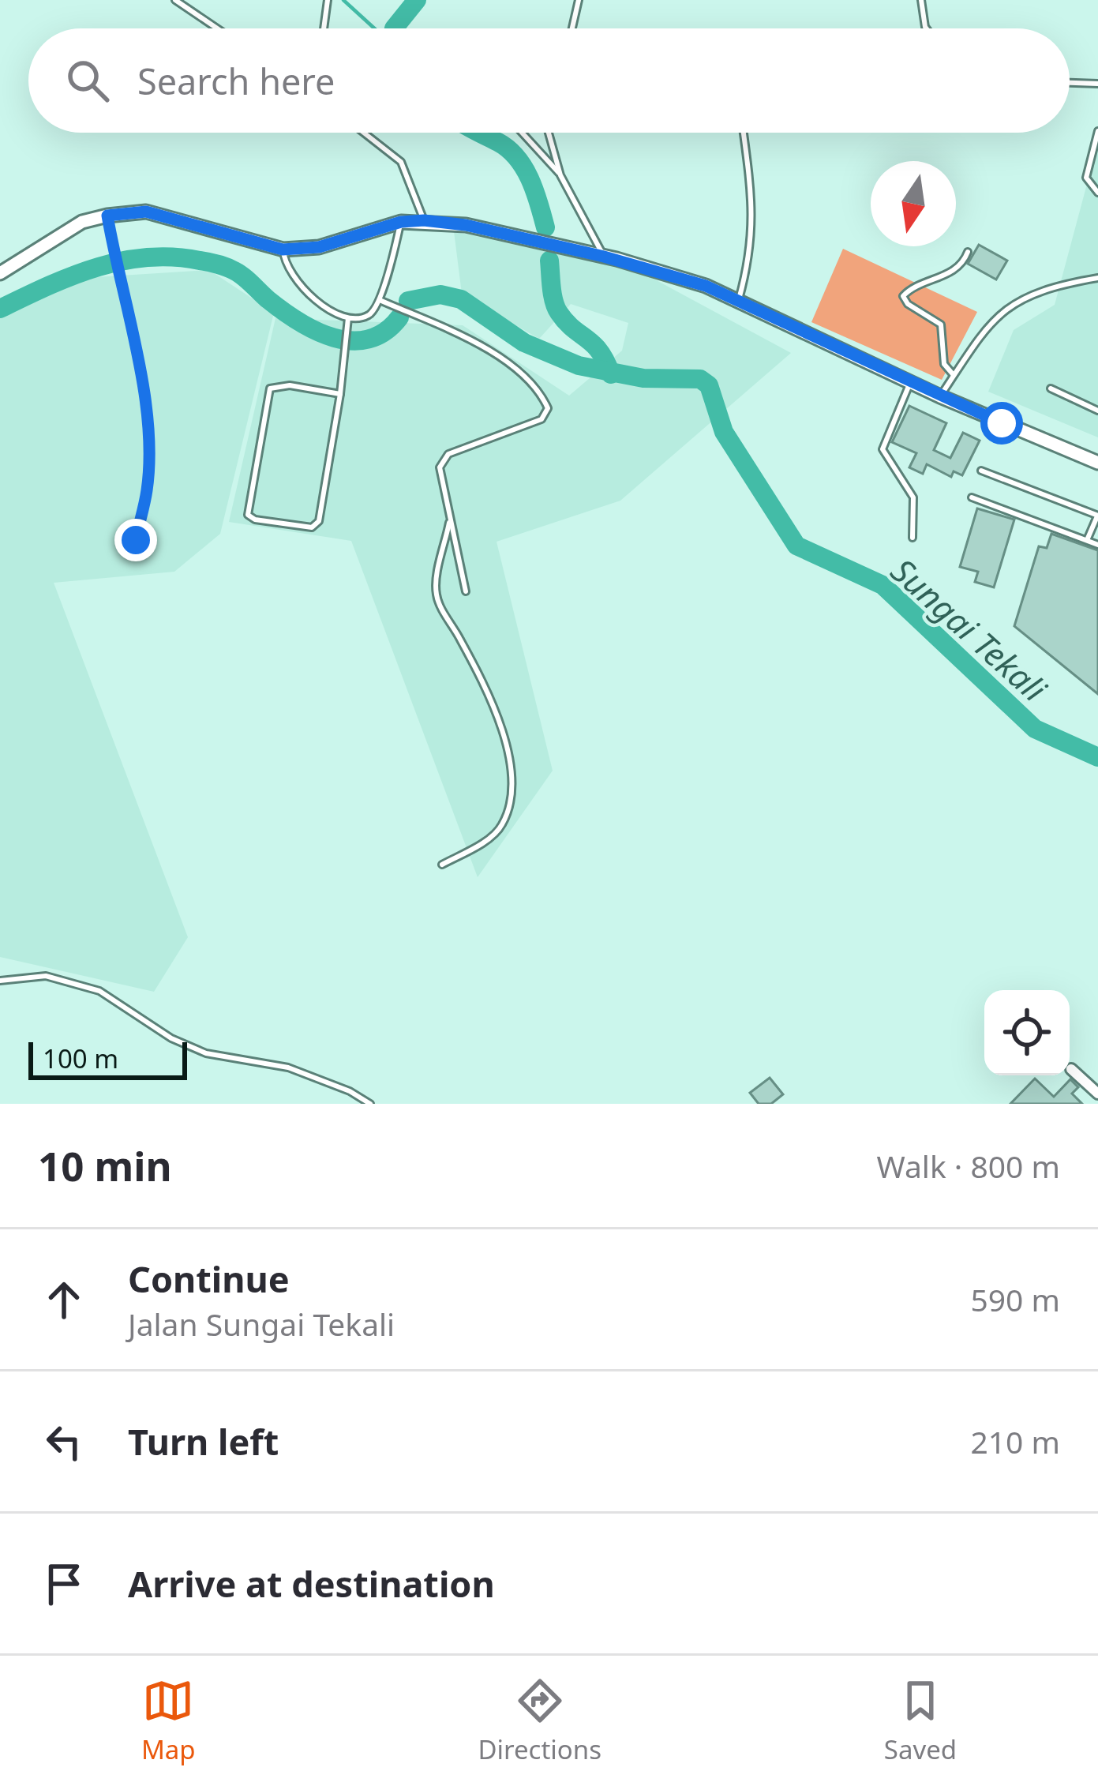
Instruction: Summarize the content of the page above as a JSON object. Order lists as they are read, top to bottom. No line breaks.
{"water":["Sungai Tekali"],"scale_bar":"100 m","north":"bottom","page":{"search":"Search here","scale":"100 m","heading":["10 min","Walk · 800 m"],"list":[["Continue","Jalan Sungai Tekali","590 m"],["Turn left","210 m"],"Arrive at destination"],"nav":["Map","Directions","Saved"]}}
